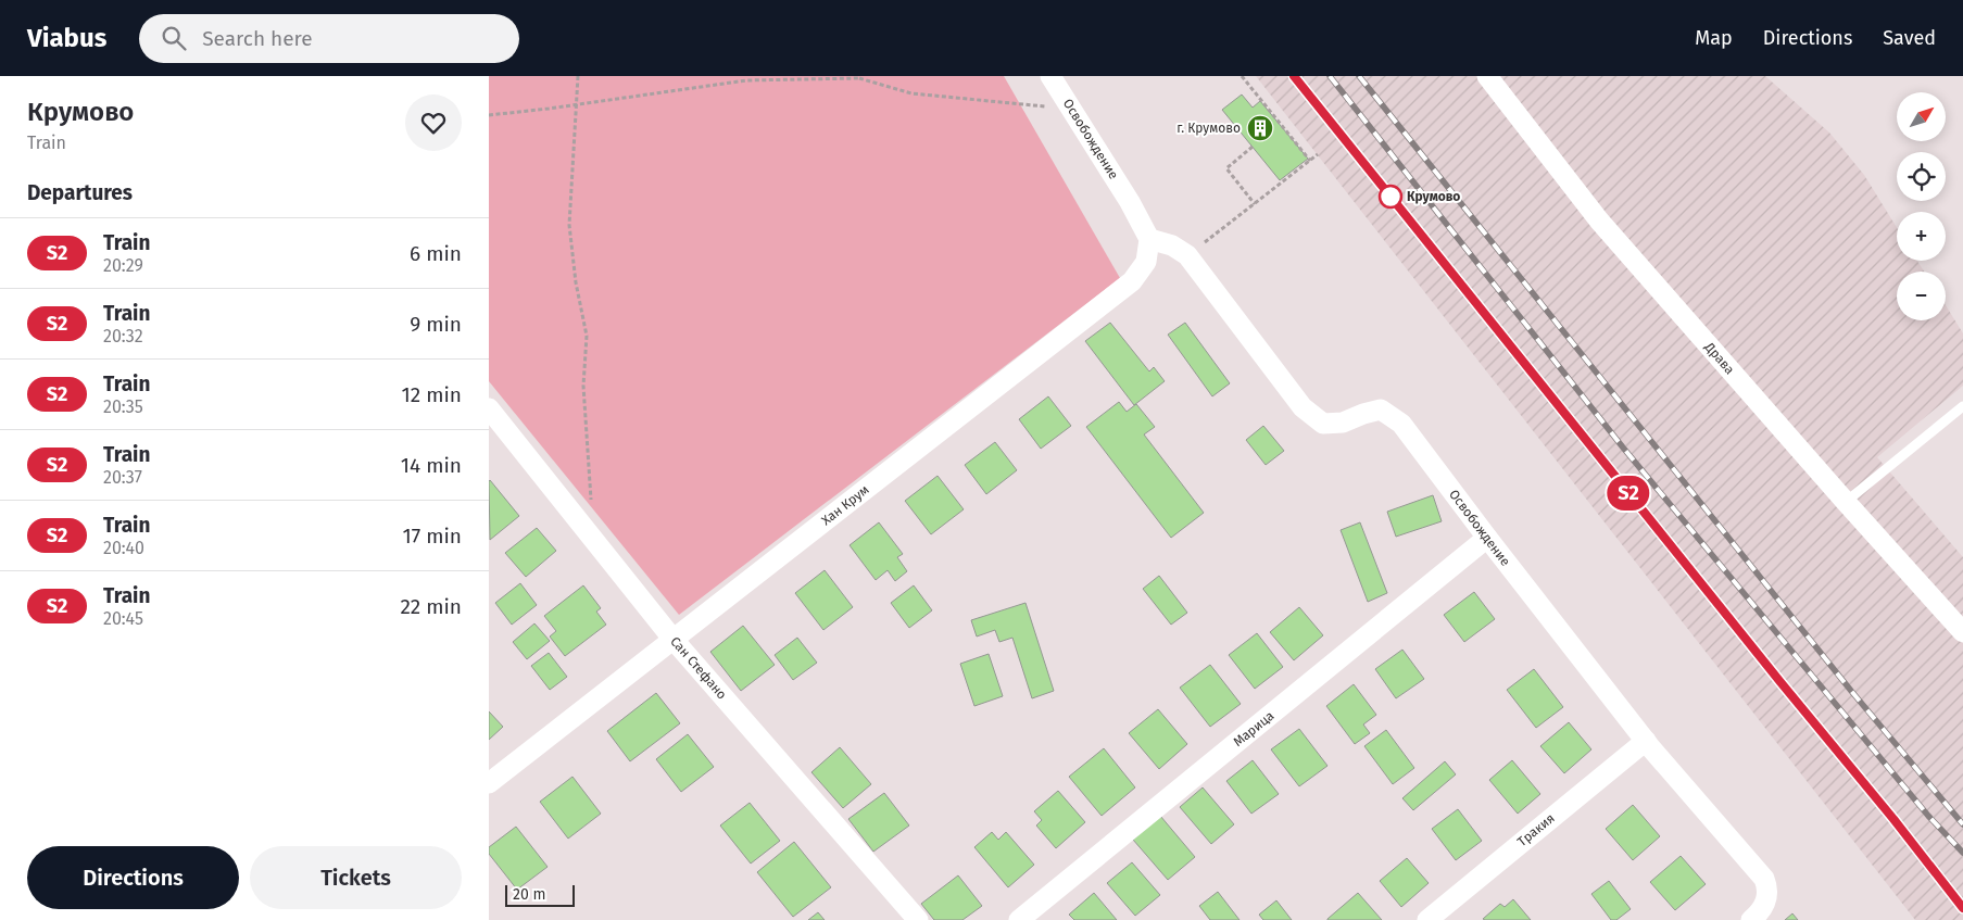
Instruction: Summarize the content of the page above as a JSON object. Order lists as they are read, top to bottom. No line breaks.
{"streets":{"street":["Освобождение","Драва","Хан Крум","Сан Стефано","Марица","Тракия"]},"crossings":[["Освобождение","Хан Крум"],["Освобождение","Марица"],["Освобождение","Тракия"],["Хан Крум","Сан Стефано"]],"places":{"building":["г. Крумово"],"other":["Крумово"]},"scale_bar":"20 m","north":"top right","page":{"header":"Viabus","search":"Search here","nav":["Map","Directions","Saved"],"heading":[["Крумово","Train"],"Departures"],"on_map":"S2","map_buttons":["+","−"],"list":[{"mark":"S2","name":"Train","note":"20:29","value":"6 min"},{"mark":"S2","name":"Train","note":"20:32","value":"9 min"},{"mark":"S2","name":"Train","note":"20:35","value":"12 min"},{"mark":"S2","name":"Train","note":"20:37","value":"14 min"},{"mark":"S2","name":"Train","note":"20:40","value":"17 min"},{"mark":"S2","name":"Train","note":"20:45","value":"22 min"}],"buttons":["Directions","Tickets"],"scale":"20 m"}}
